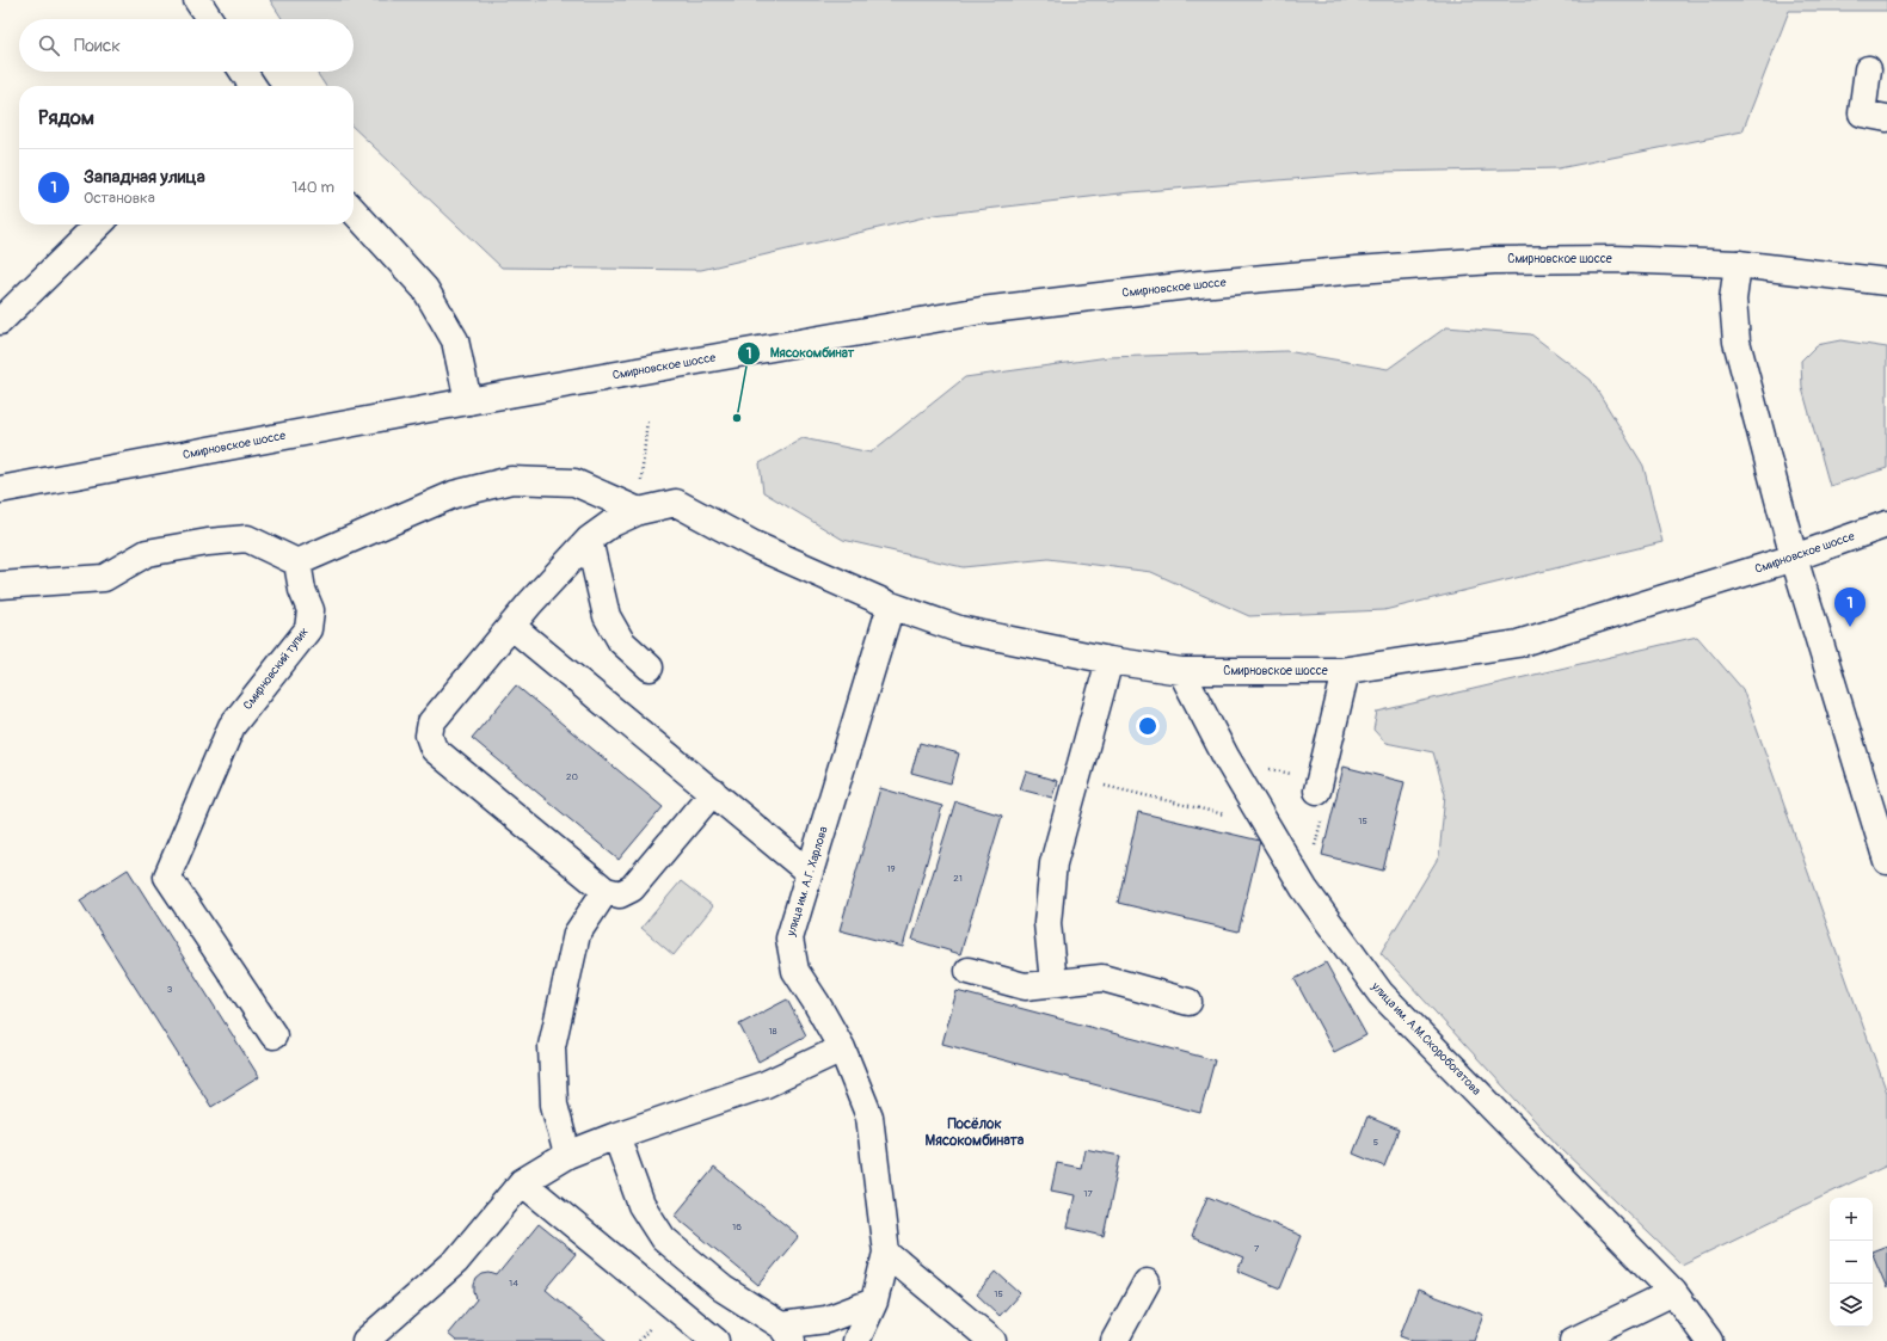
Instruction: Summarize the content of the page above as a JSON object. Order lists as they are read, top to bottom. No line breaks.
{"streets":{"street":["Смирновское шоссе","Смирновский тупик","улица им. А.Г. Харлова","улица им. А.М.Скоробогатова"]},"crossings":[["Смирновское шоссе","улица им. А.Г. Харлова"],["Смирновское шоссе","улица им. А.М.Скоробогатова"]],"districts":["Посёлок Мясокомбината"],"places":["Мясокомбинат"],"house_numbers":["20","15","19","21","3","18","5","17","16","7","14","15"],"page":{"search":"Поиск","heading":"Рядом","list":[{"mark":"1","name":"Западная улица","note":"Остановка","value":"140 m"}],"pins":"1","map_buttons":["+","−"]}}
